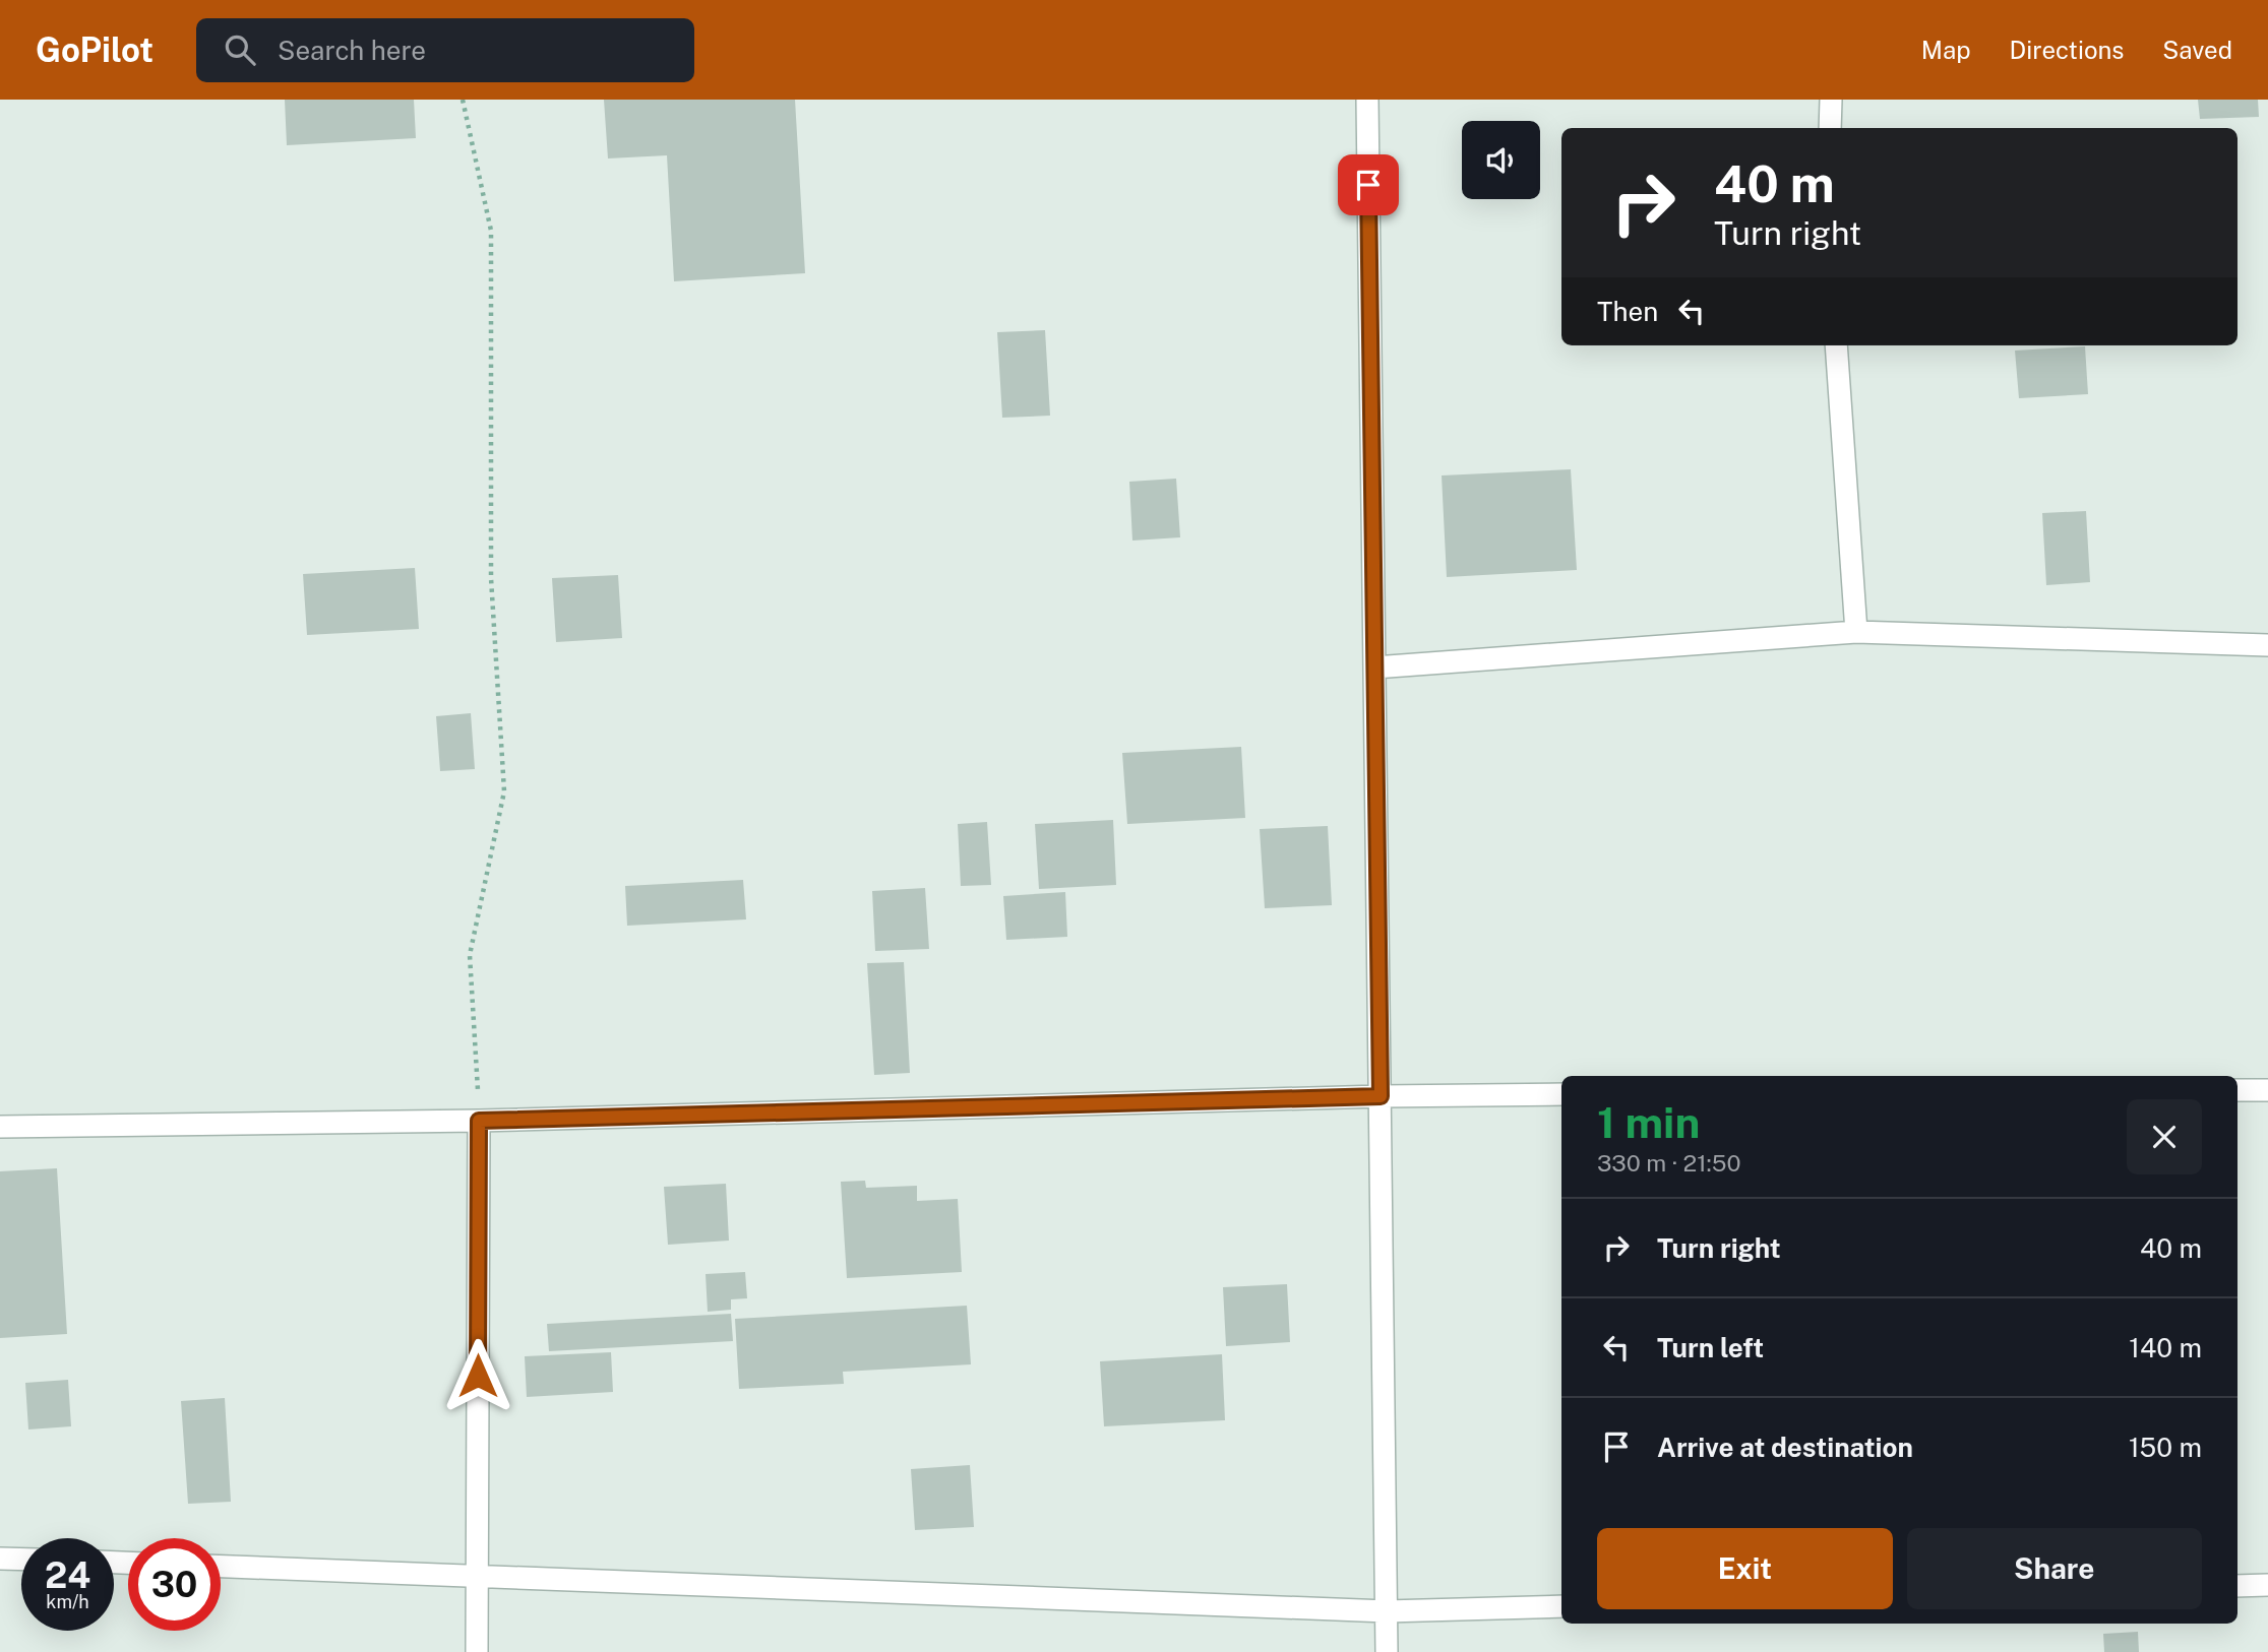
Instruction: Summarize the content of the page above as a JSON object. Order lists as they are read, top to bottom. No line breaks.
{"page":{"header":"GoPilot","search":"Search here","nav":["Map","Directions","Saved"],"turn":["40 m","Turn right"],"then":"Then","heading":["1 min","330 m · 21:50"],"list":[{"name":"Turn right","value":"40 m"},{"name":"Turn left","value":"140 m"},{"name":"Arrive at destination","value":"150 m"}],"buttons":["Exit","Share"],"speed":"24 km/h","limit":"30"}}
